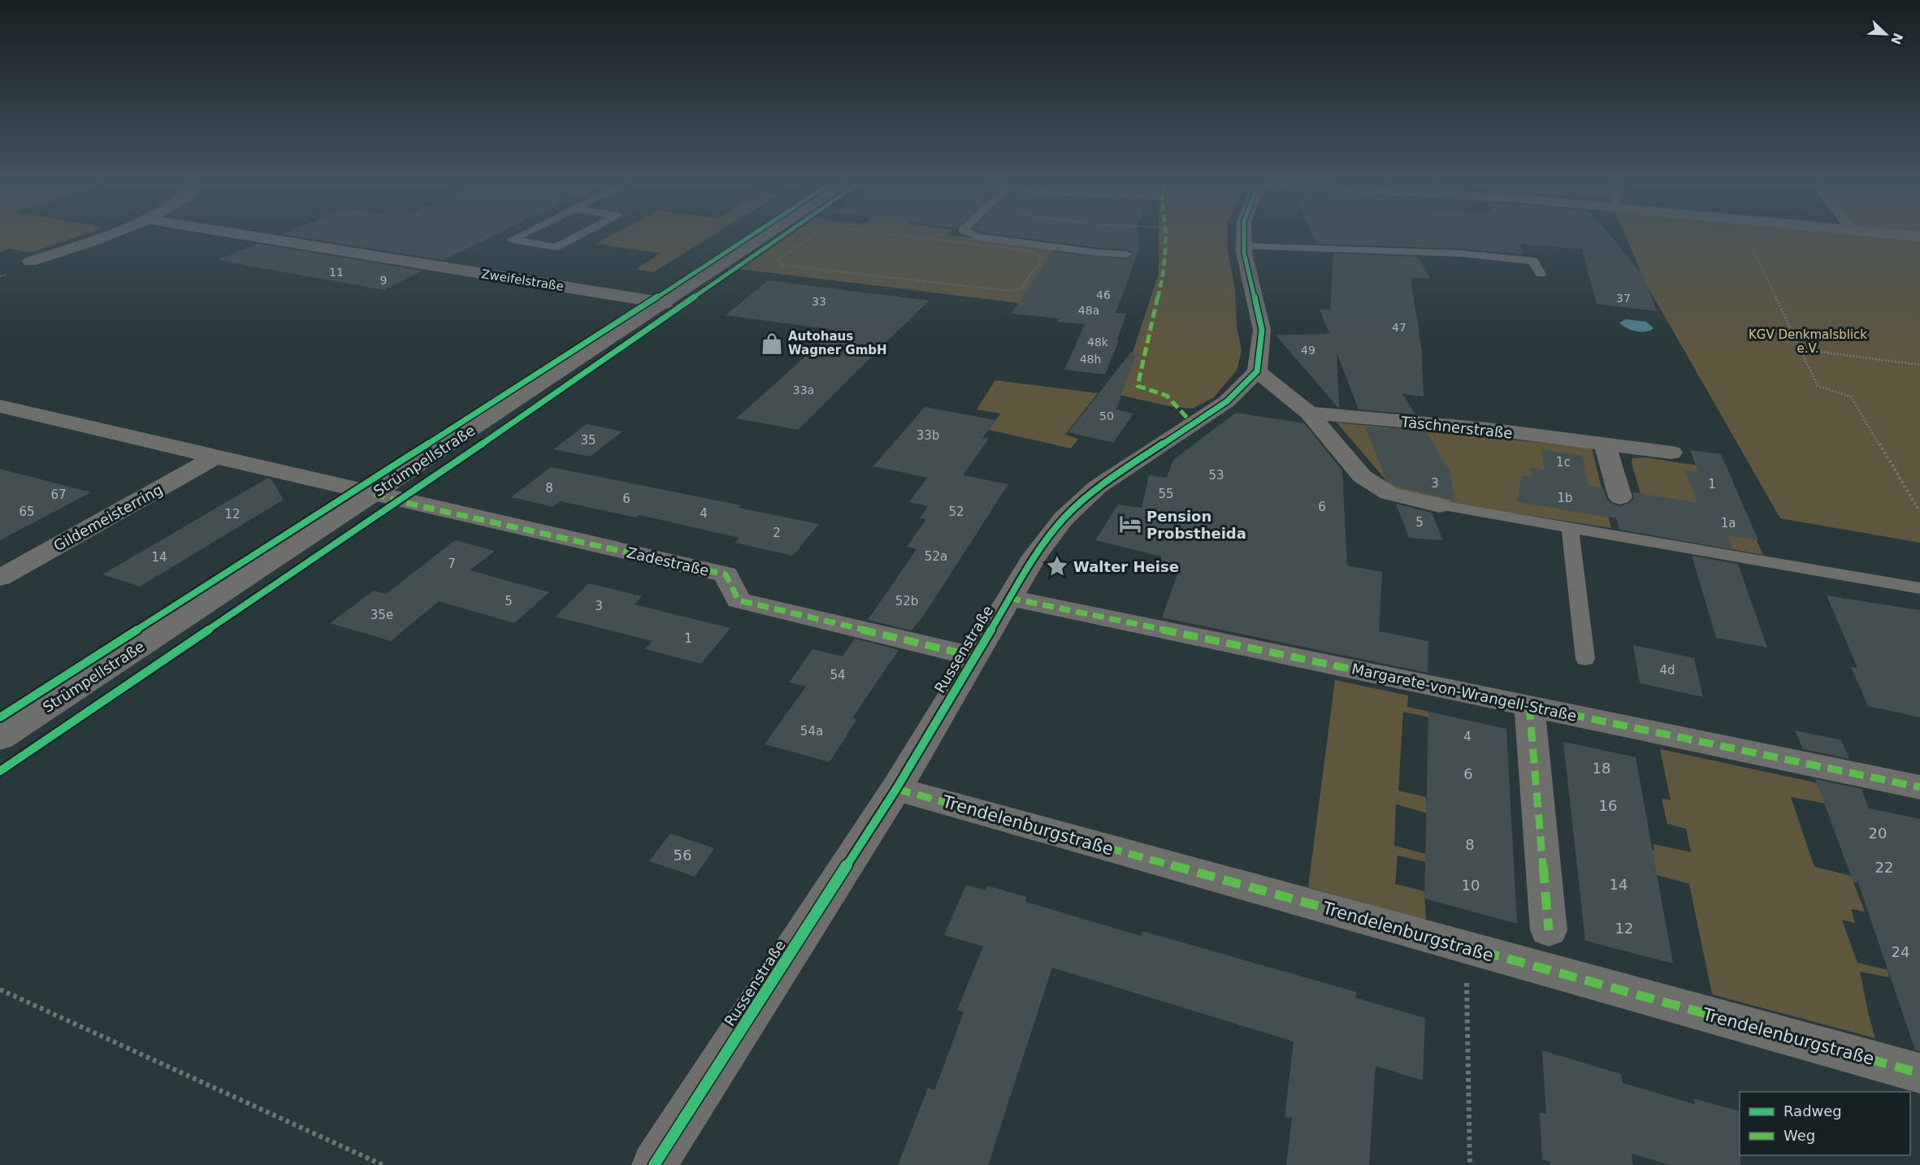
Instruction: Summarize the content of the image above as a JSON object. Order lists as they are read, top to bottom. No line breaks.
{"streets":{"street":["Zweifelstraße","Täschnerstraße","Strümpellstraße","Gildemeisterring","Zadestraße","Russenstraße","Margarete-von-Wrangell-Straße","Trendelenburgstraße"]},"crossings":[["Zweifelstraße","Strümpellstraße"],["Strümpellstraße","Zadestraße"],["Zadestraße","Russenstraße"],["Russenstraße","Margarete-von-Wrangell-Straße"],["Russenstraße","Trendelenburgstraße"]],"parks":["KGV Denkmalsblick e.V."],"places":{"shop":["Autohaus Wagner GmbH"],"hotel":["Pension Probstheida"],"place":["Walter Heise"]},"house_numbers":["11","9","46","37","33","48a","47","48k","49","48h","33a","50","33b","35","1c","53","3","1","8","55","67","1b","6","6","65","52","4","12","5","1a","2","52a","14","7","5","52b","3","35e","1","4d","54","54a","4","18","6","16","20","8","56","22","14","10","12","24"],"legend":["Radweg","Weg"],"north":"bottom right"}
